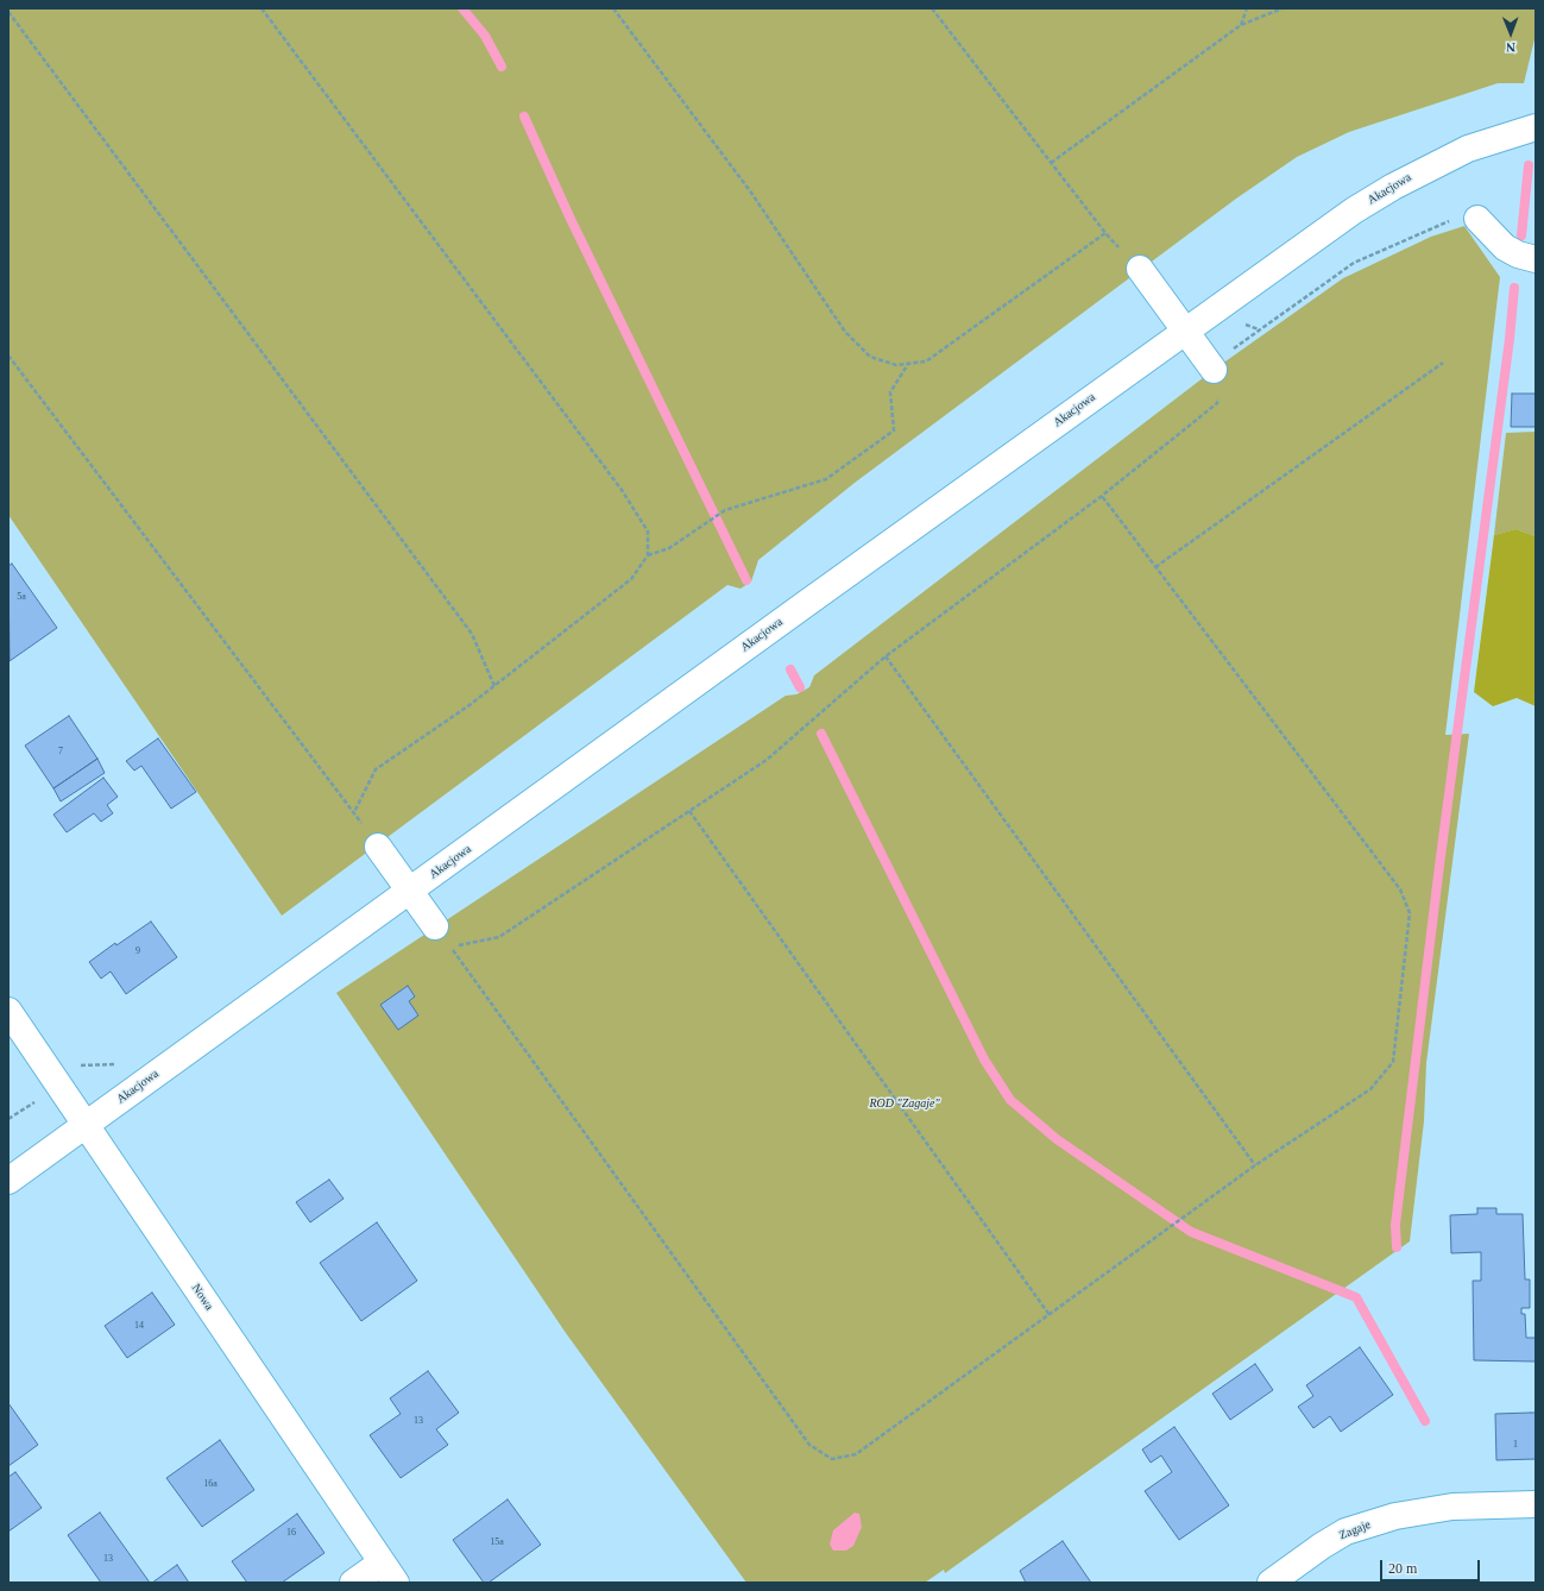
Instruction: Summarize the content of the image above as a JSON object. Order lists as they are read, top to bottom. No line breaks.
{"streets":{"street":["Akacjowa","Nowa","Zagaje"]},"crossings":[["Akacjowa","Nowa"]],"parks":["ROD \"Zagaje\""],"house_numbers":["5a","7","9","14","13","1","16a","16","15a","13"],"scale_bar":"20 m","north":"bottom"}
